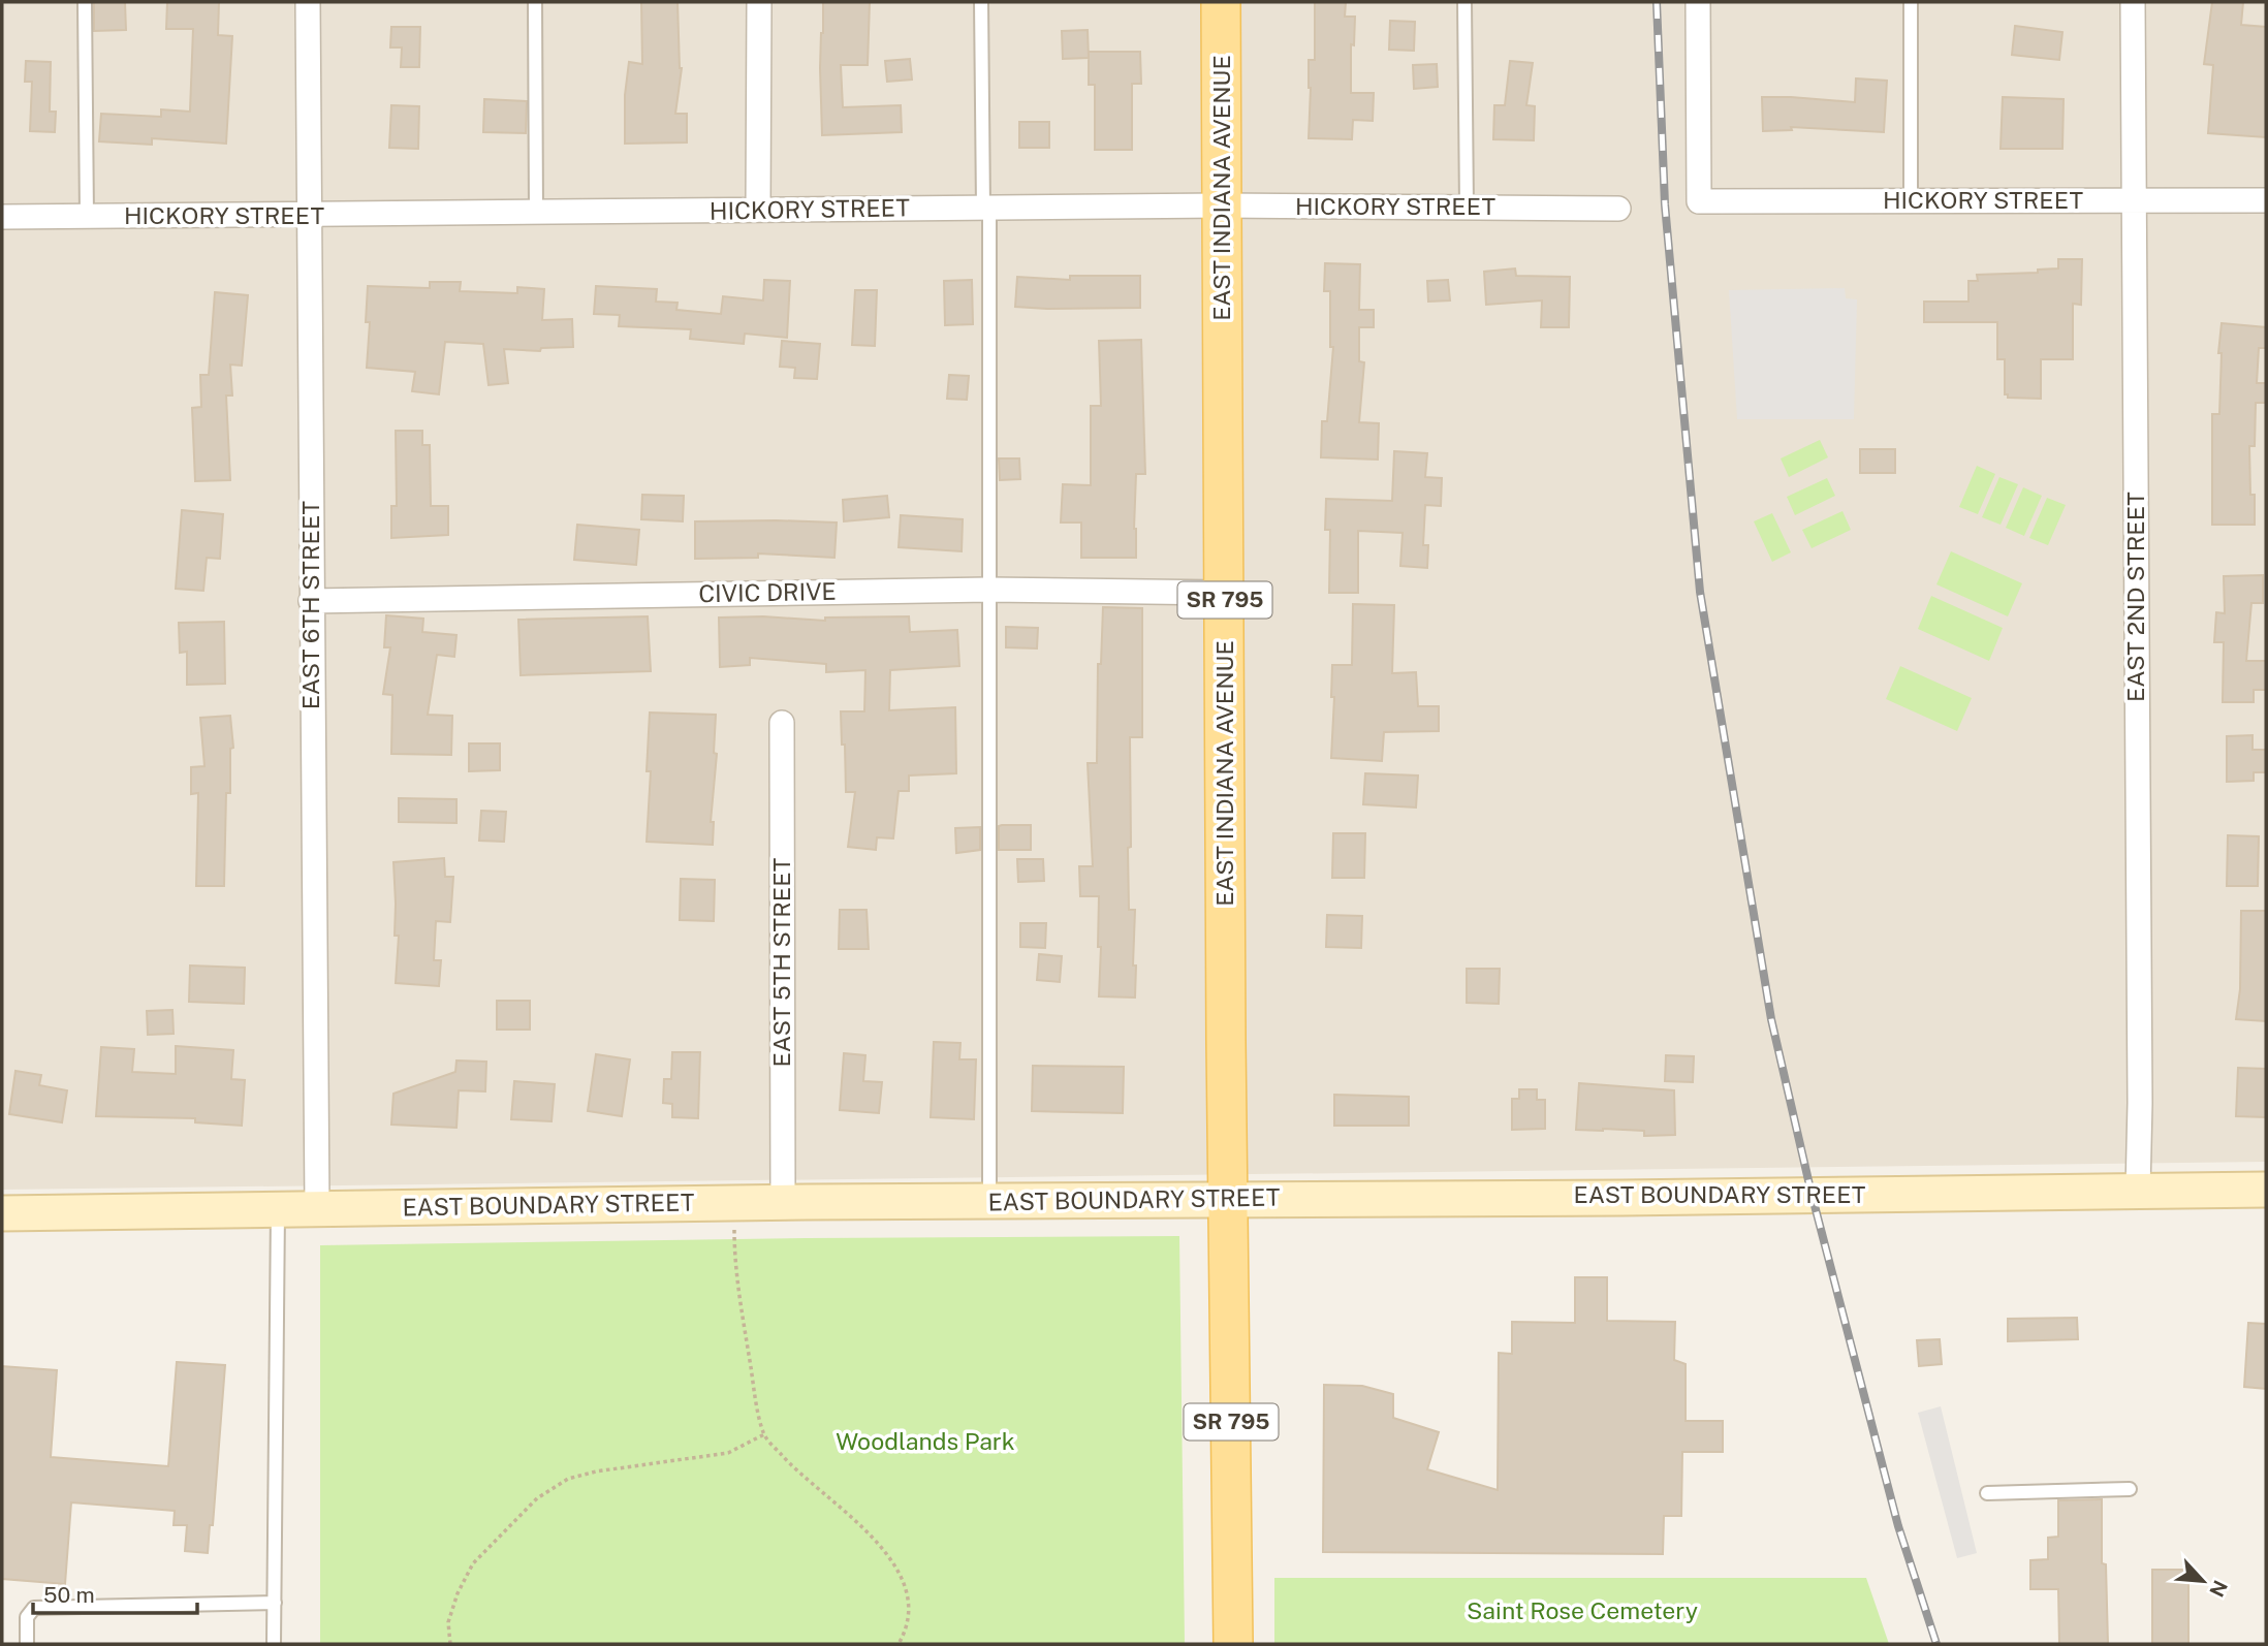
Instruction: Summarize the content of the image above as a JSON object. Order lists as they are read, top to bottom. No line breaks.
{"streets":{"main road":["EAST INDIANA AVENUE","SR 795"],"street":["HICKORY STREET","CIVIC DRIVE","EAST 2ND STREET","EAST 6TH STREET","EAST 5TH STREET","EAST BOUNDARY STREET"]},"crossings":[["EAST INDIANA AVENUE","HICKORY STREET"],["EAST INDIANA AVENUE","CIVIC DRIVE"],["EAST INDIANA AVENUE","SR 795"],["EAST INDIANA AVENUE","EAST BOUNDARY STREET"],["HICKORY STREET","EAST 2ND STREET"],["HICKORY STREET","EAST 6TH STREET"],["CIVIC DRIVE","EAST 6TH STREET"],["EAST 2ND STREET","EAST BOUNDARY STREET"],["SR 795","EAST BOUNDARY STREET"],["EAST 6TH STREET","EAST BOUNDARY STREET"],["EAST 5TH STREET","EAST BOUNDARY STREET"]],"parks":["Woodlands Park","Saint Rose Cemetery"],"scale_bar":"50 m","north":"bottom right"}
